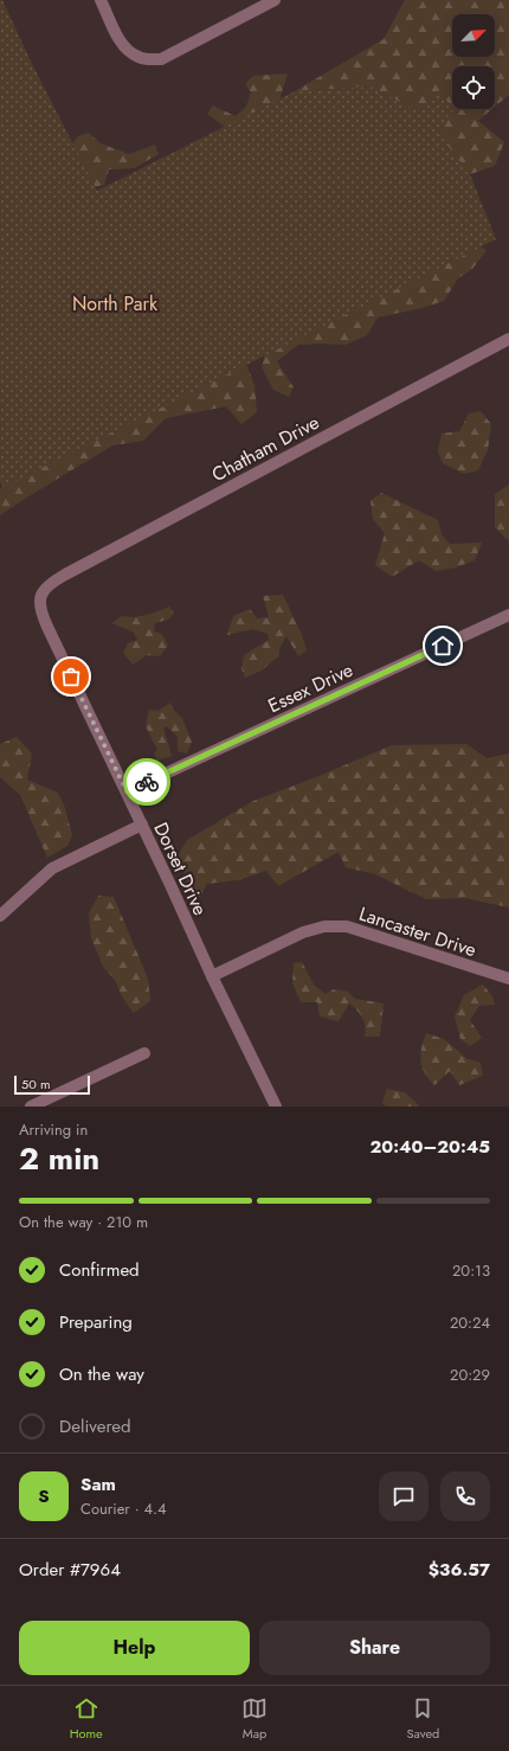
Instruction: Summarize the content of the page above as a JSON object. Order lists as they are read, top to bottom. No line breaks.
{"streets":{"street":["Chatham Drive","Essex Drive","Dorset Drive","Lancaster Drive"]},"crossings":[["Chatham Drive","Dorset Drive"],["Essex Drive","Dorset Drive"],["Dorset Drive","Lancaster Drive"]],"parks":["North Park"],"scale_bar":"50 m","north":"top right","page":{"scale":"50 m","heading":["2 min","Arriving in","20:40–20:45"],"panel":["Sam","Courier · 4.4","Order #7964","$36.57"],"bar":"On the way · 210 m","list":[["Confirmed","20:13"],["Preparing","20:24"],["On the way","20:29"],"Delivered"],"round":"S","buttons":["Help","Share"],"tabs":["Home","Map","Saved"]}}
